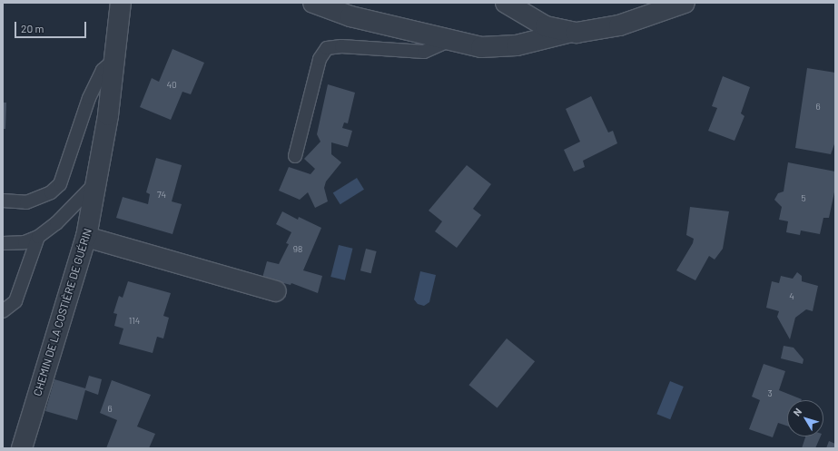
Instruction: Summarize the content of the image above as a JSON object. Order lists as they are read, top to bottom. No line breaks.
{"streets":{"street":["CHEMIN DE LA COSTIÈRE DE GUÉRIN"]},"house_numbers":["40","6","74","5","98","4","114","3","6"],"scale_bar":"20 m","north":"top left"}
